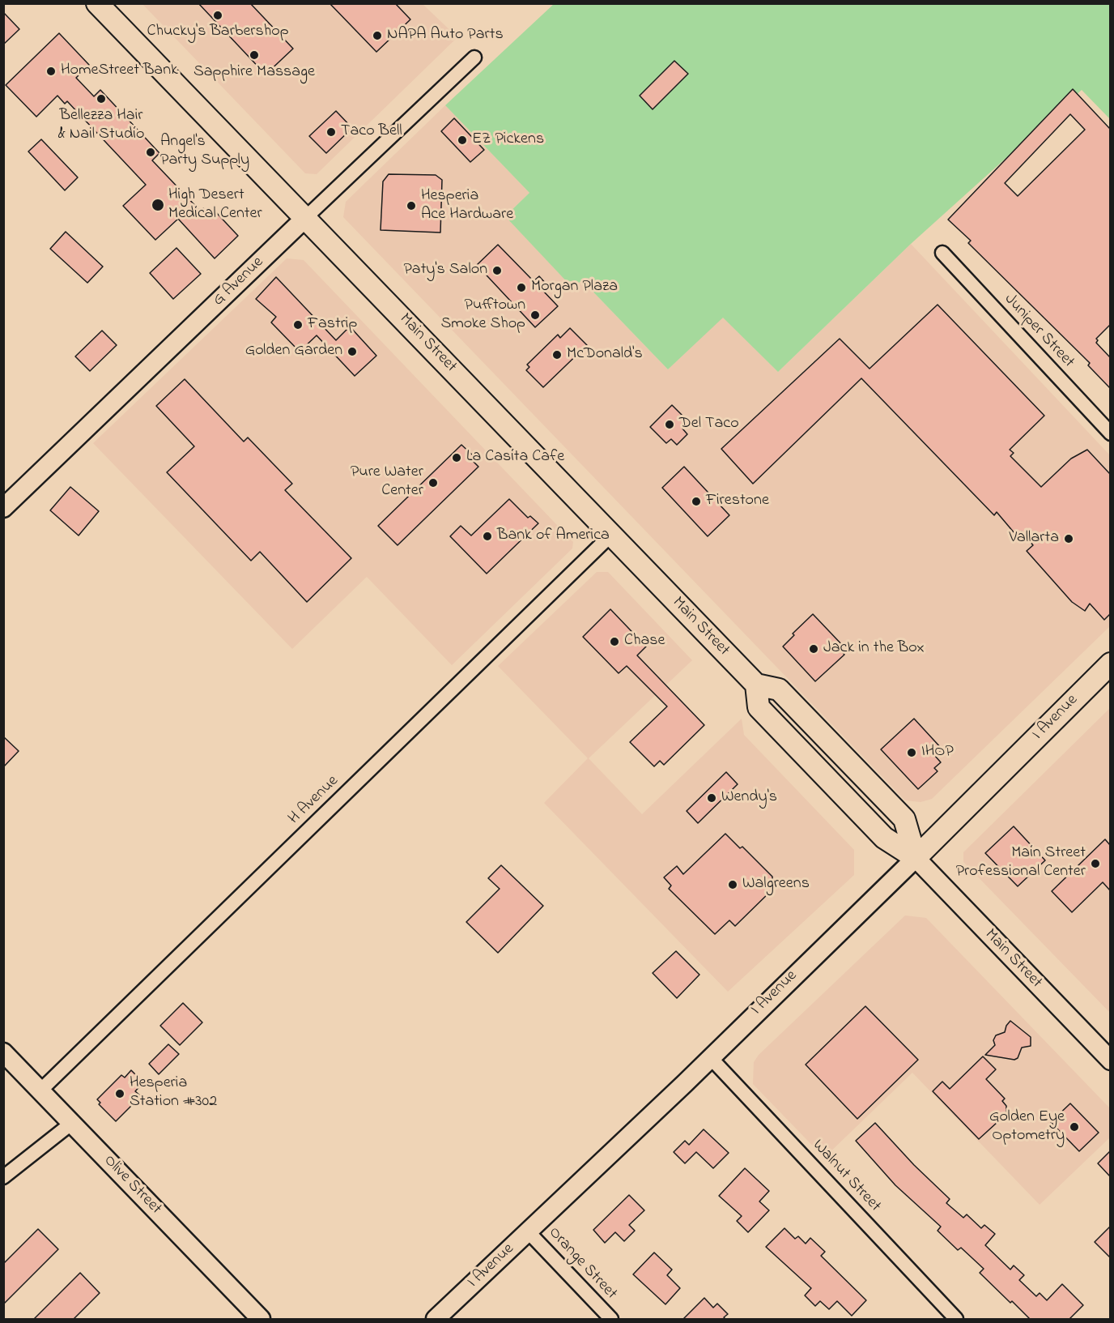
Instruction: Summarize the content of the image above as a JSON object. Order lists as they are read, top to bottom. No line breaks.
{"streets":{"main road":["G Avenue","Main Street","I Avenue","Olive Street"],"street":["Juniper Street","H Avenue","Walnut Street","Orange Street"]},"crossings":[["G Avenue","Main Street"],["Main Street","I Avenue"],["Main Street","H Avenue"],["I Avenue","Walnut Street"],["I Avenue","Orange Street"],["H Avenue","Olive Street"]],"places":["Chucky's Barbershop","NAPA Auto Parts","Sapphire Massage","HomeStreet Bank","Bellezza Hair & Nail Studio","Taco Bell","EZ Pickens","Angel's Party Supply","High Desert Medical Center","Hesperia Ace Hardware","Paty's Salon","Morgan Plaza","Pufftown Smoke Shop","Fastrip","Golden Garden","McDonald's","Del Taco","La Casita Cafe","Pure Water Center","Firestone","Bank of America","Vallarta","Chase","Jack in the Box","IHOP","Wendy's","Main Street Professional Center","Walgreens","Hesperia Station #302","Golden Eye Optometry"]}
